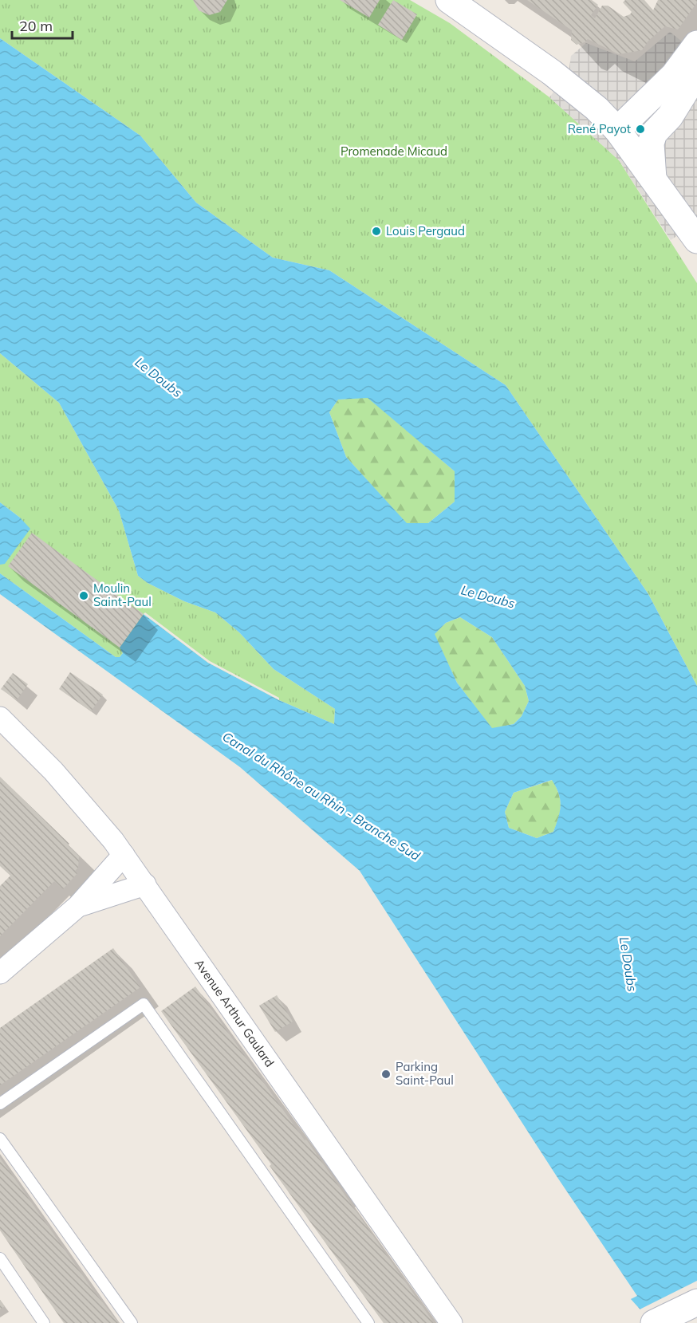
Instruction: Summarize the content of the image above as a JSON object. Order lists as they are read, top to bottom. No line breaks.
{"streets":{"street":["Avenue Arthur Gaulard"]},"water":["Le Doubs","Canal du Rhône au Rhin - Branche Sud"],"parks":["Promenade Micaud"],"places":["René Payot","Louis Pergaud","Moulin Saint-Paul","Parking Saint-Paul"],"scale_bar":"20 m"}
